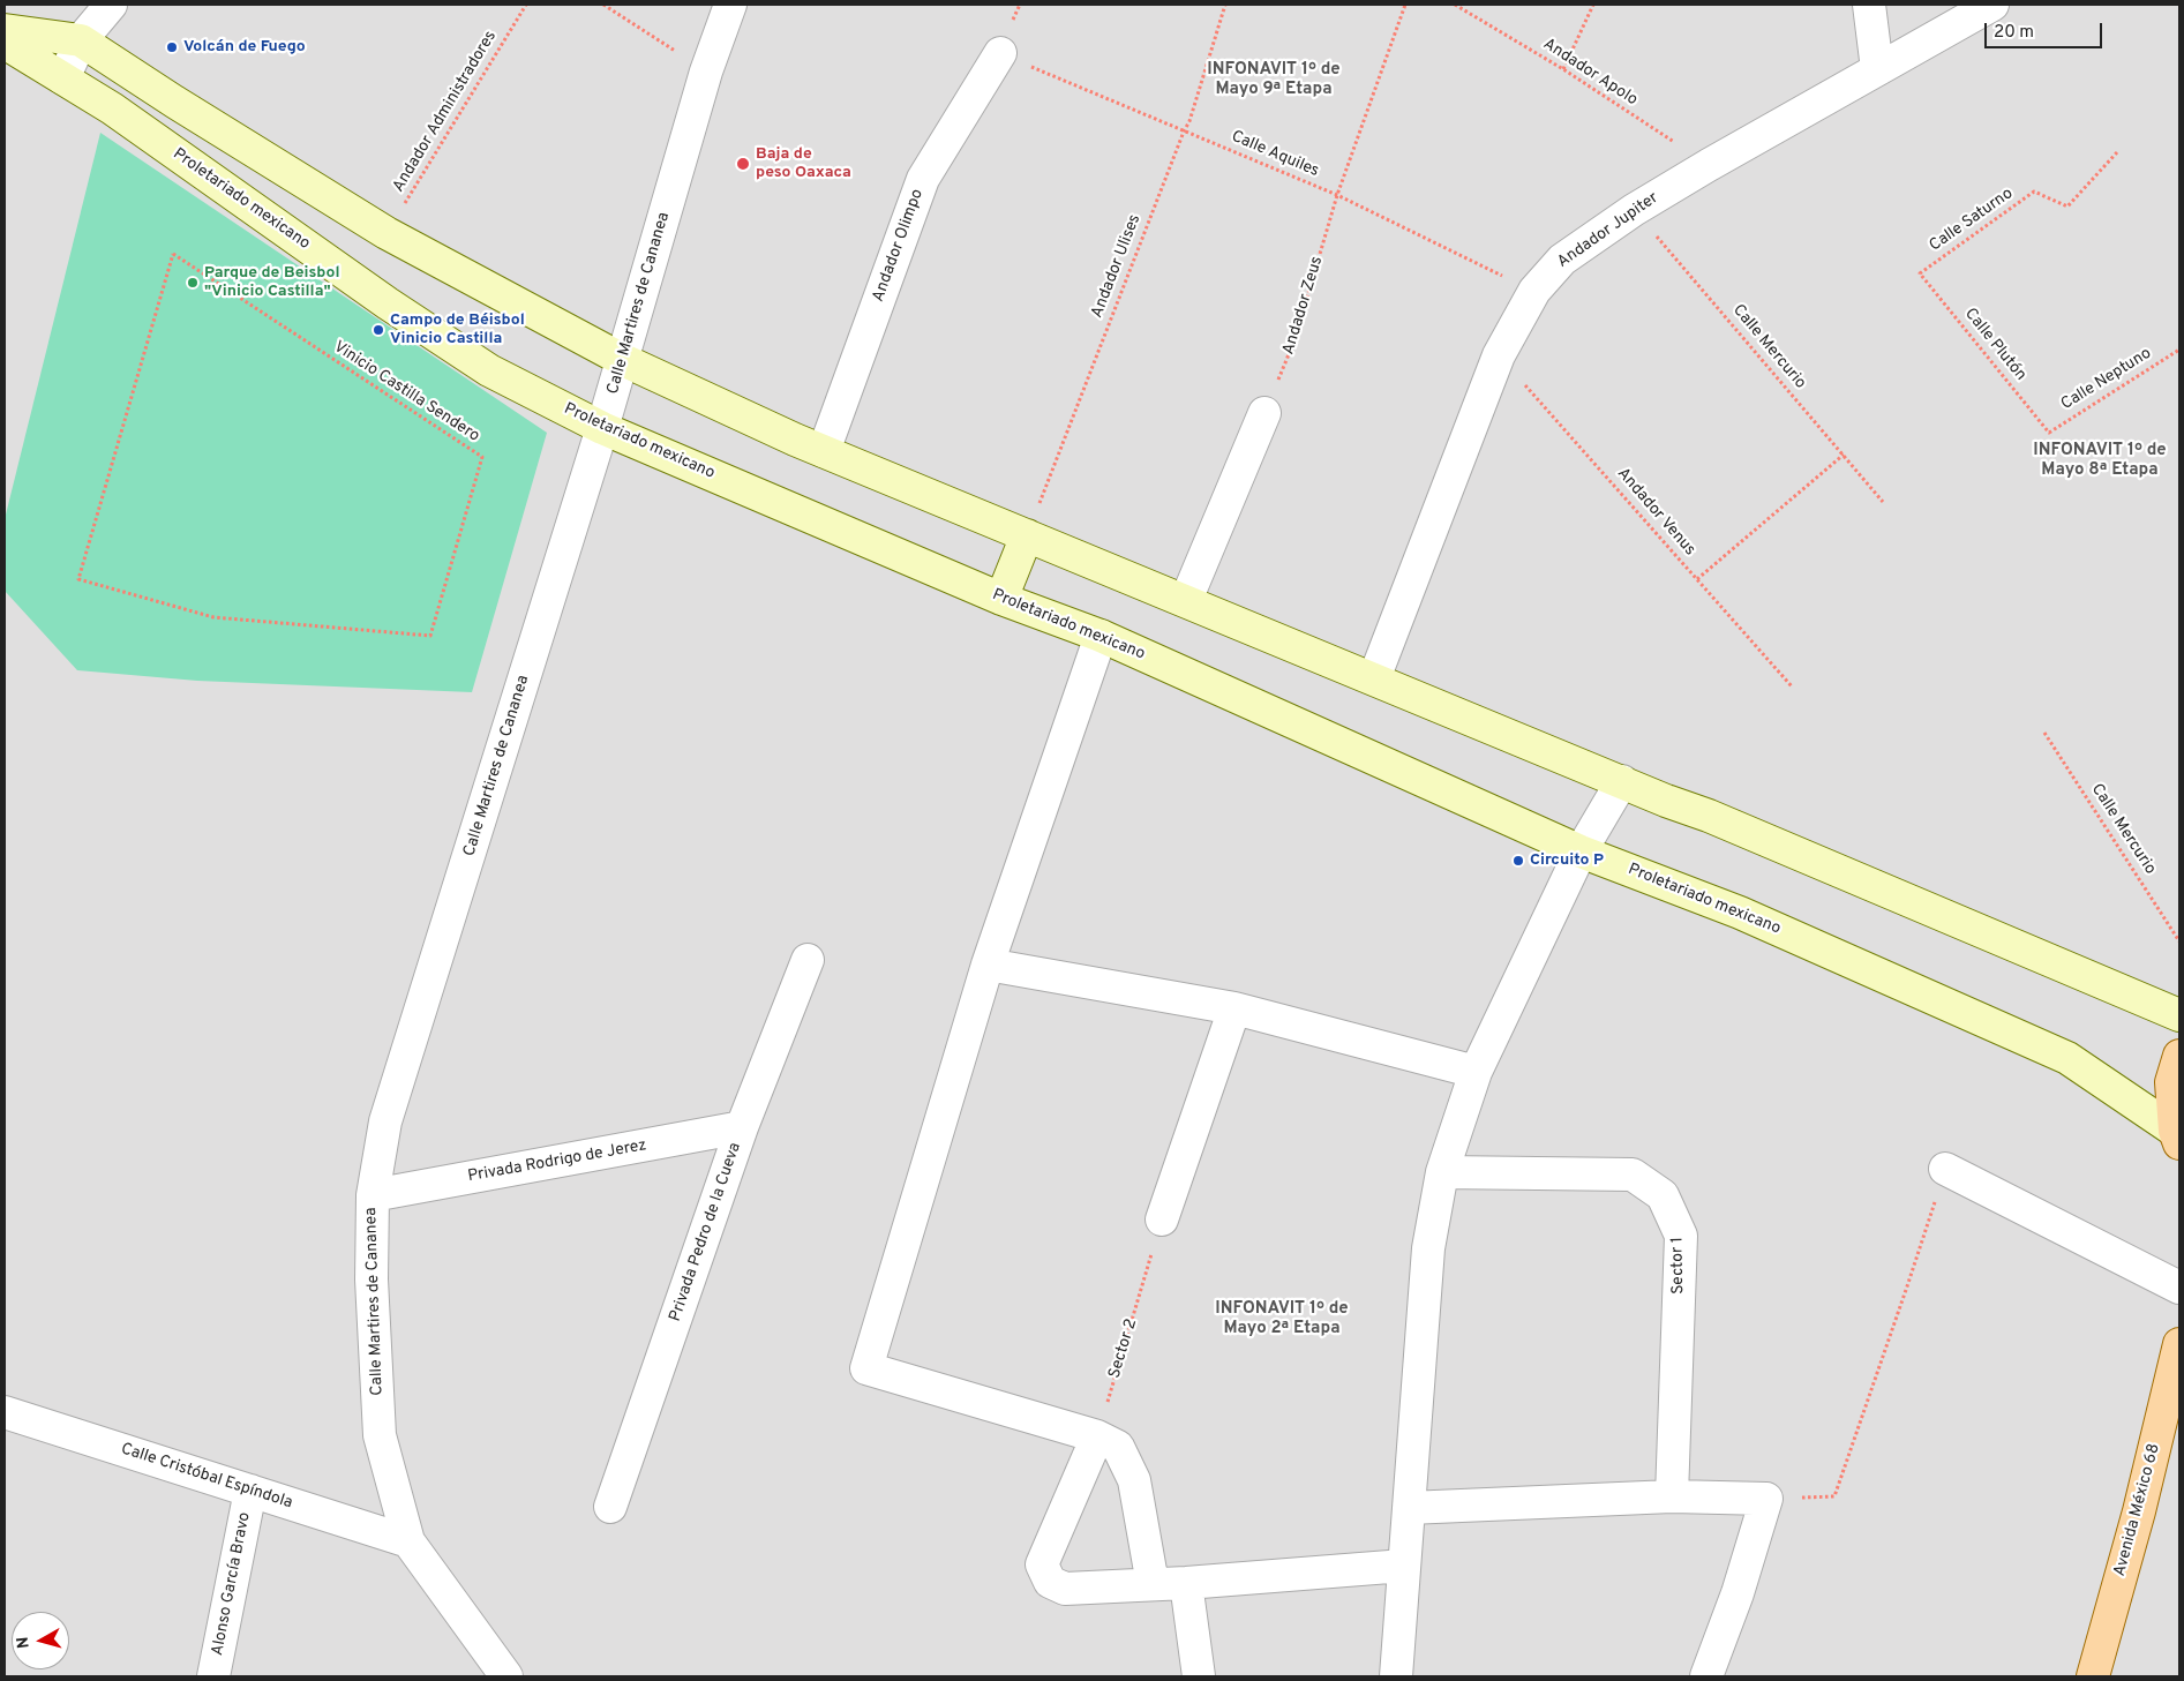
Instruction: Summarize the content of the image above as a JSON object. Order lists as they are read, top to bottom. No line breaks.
{"streets":{"main road":["Proletariado mexicano","Avenida México 68"],"street":["Andador Jupiter","Andador Olimpo","Calle Martires de Cananea","Privada Rodrigo de Jerez","Privada Pedro de la Cueva","Sector 1","Calle Cristóbal Espíndola","Alonso García Bravo"],"path":["Andador Apolo","Andador Administradores","Calle Aquiles","Calle Saturno","Andador Ulises","Andador Zeus","Calle Plutón","Calle Mercurio","Calle Neptuno","Vinicio Castilla Sendero","Andador Venus","Sector 2"]},"crossings":[["Andador Apolo","Andador Jupiter"],["Calle Aquiles","Andador Jupiter"],["Calle Aquiles","Andador Olimpo"],["Calle Aquiles","Andador Ulises"],["Calle Aquiles","Andador Zeus"],["Proletariado mexicano","Calle Martires de Cananea"],["Calle Saturno","Calle Plutón"],["Andador Jupiter","Calle Mercurio"],["Andador Jupiter","Andador Venus"],["Calle Martires de Cananea","Privada Rodrigo de Jerez"],["Calle Martires de Cananea","Calle Cristóbal Espíndola"],["Calle Plutón","Calle Neptuno"],["Privada Rodrigo de Jerez","Privada Pedro de la Cueva"],["Calle Cristóbal Espíndola","Alonso García Bravo"]],"districts":["INFONAVIT 1º de Mayo 9ª Etapa","INFONAVIT 1º de Mayo 8ª Etapa","INFONAVIT 1º de Mayo 2ª Etapa"],"places":["Volcán de Fuego","Baja de peso Oaxaca","Parque de Beisbol \"Vinicio Castilla\"","Campo de Béisbol Vinicio Castilla","Circuito P"],"scale_bar":"20 m","north":"left"}
